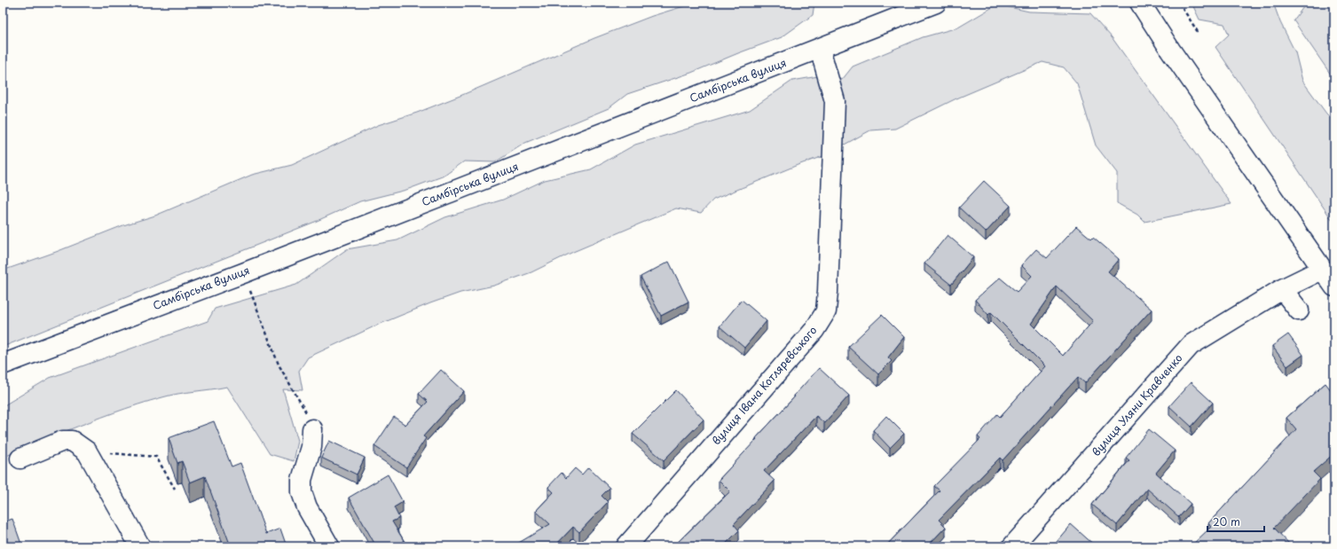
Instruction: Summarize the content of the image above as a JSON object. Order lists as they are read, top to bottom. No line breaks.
{"streets":{"main road":["Самбірська вулиця","вулиця Івана Котляревського","вулиця Уляни Кравченко"]},"crossings":[["Самбірська вулиця","вулиця Івана Котляревського"]],"scale_bar":"20 m"}
